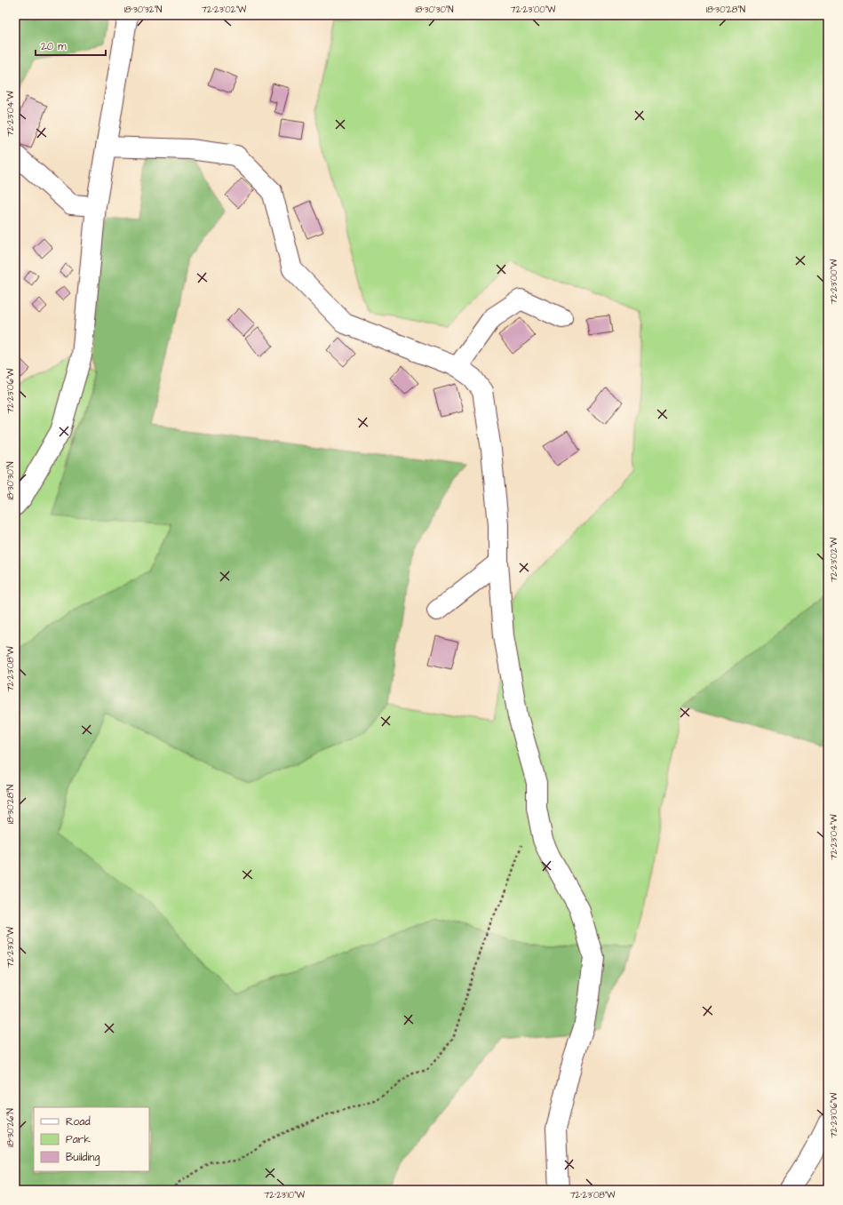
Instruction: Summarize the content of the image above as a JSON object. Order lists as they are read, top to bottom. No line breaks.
{"legend":["Road","Park","Building"],"scale_bar":"20 m","coordinates":["18°30'32\"N","72°23'02\"W","18°30'30\"N","72°23'00\"W","18°30'28\"N","72°23'04\"W","72°23'06\"W","72°23'08\"W","72°23'10\"W","18°30'26\"N"]}
